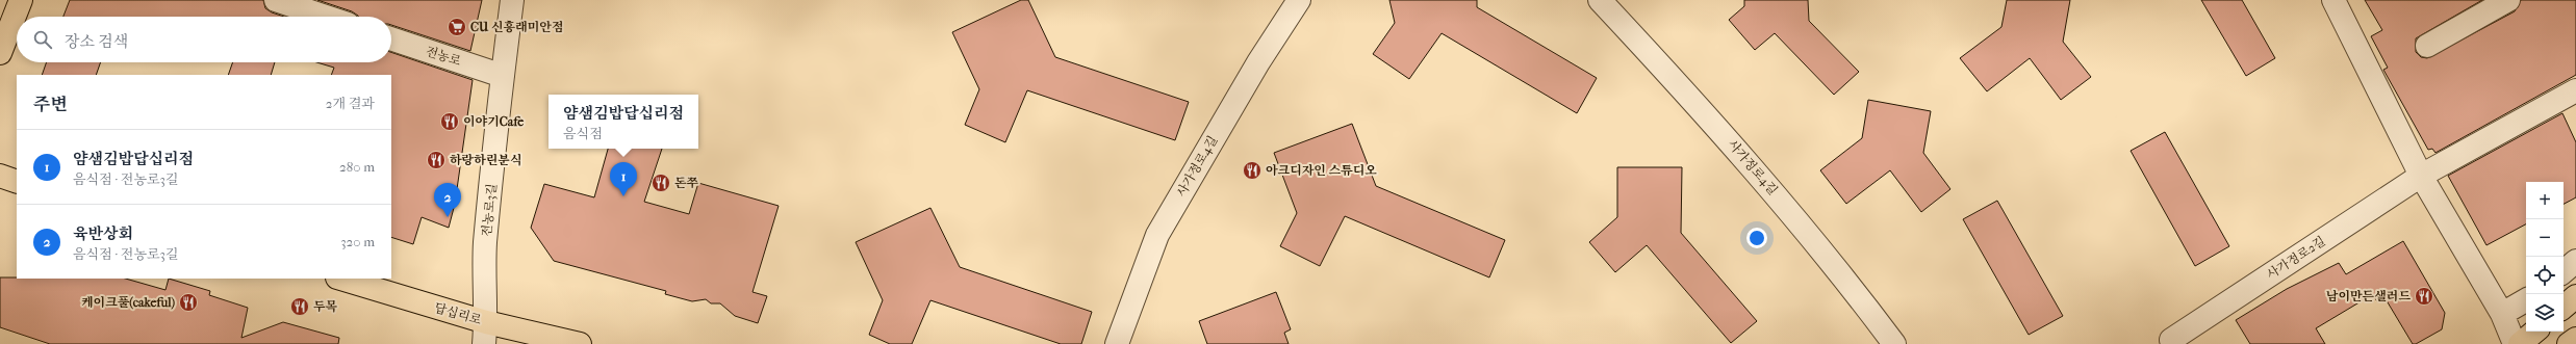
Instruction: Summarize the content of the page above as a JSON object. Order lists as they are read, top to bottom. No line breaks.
{"streets":{"main road":["답십리로"],"street":["전농로","사가정로4길","전농로3길","사가정로2길"]},"crossings":[["전농로","전농로3길"],["전농로3길","답십리로"]],"places":{"supermarket":["CU 신흥래미안점"],"restaurant":["이야기Cafe","하랑하린분식","아크디자인 스튜디오","돈쭈","남이만든샐러드","케이크풀(cakeful)","두목"]},"page":{"search":"장소 검색","heading":["주변","2개 결과"],"popup":["얌샘김밥답십리점","음식점"],"list":[{"mark":"1","name":"얌샘김밥답십리점","note":"음식점 · 전농로3길","value":"280 m"},{"mark":"2","name":"육반상회","note":"음식점 · 전농로3길","value":"320 m"}],"pins":["1","2"],"map_buttons":["+","−"]}}
